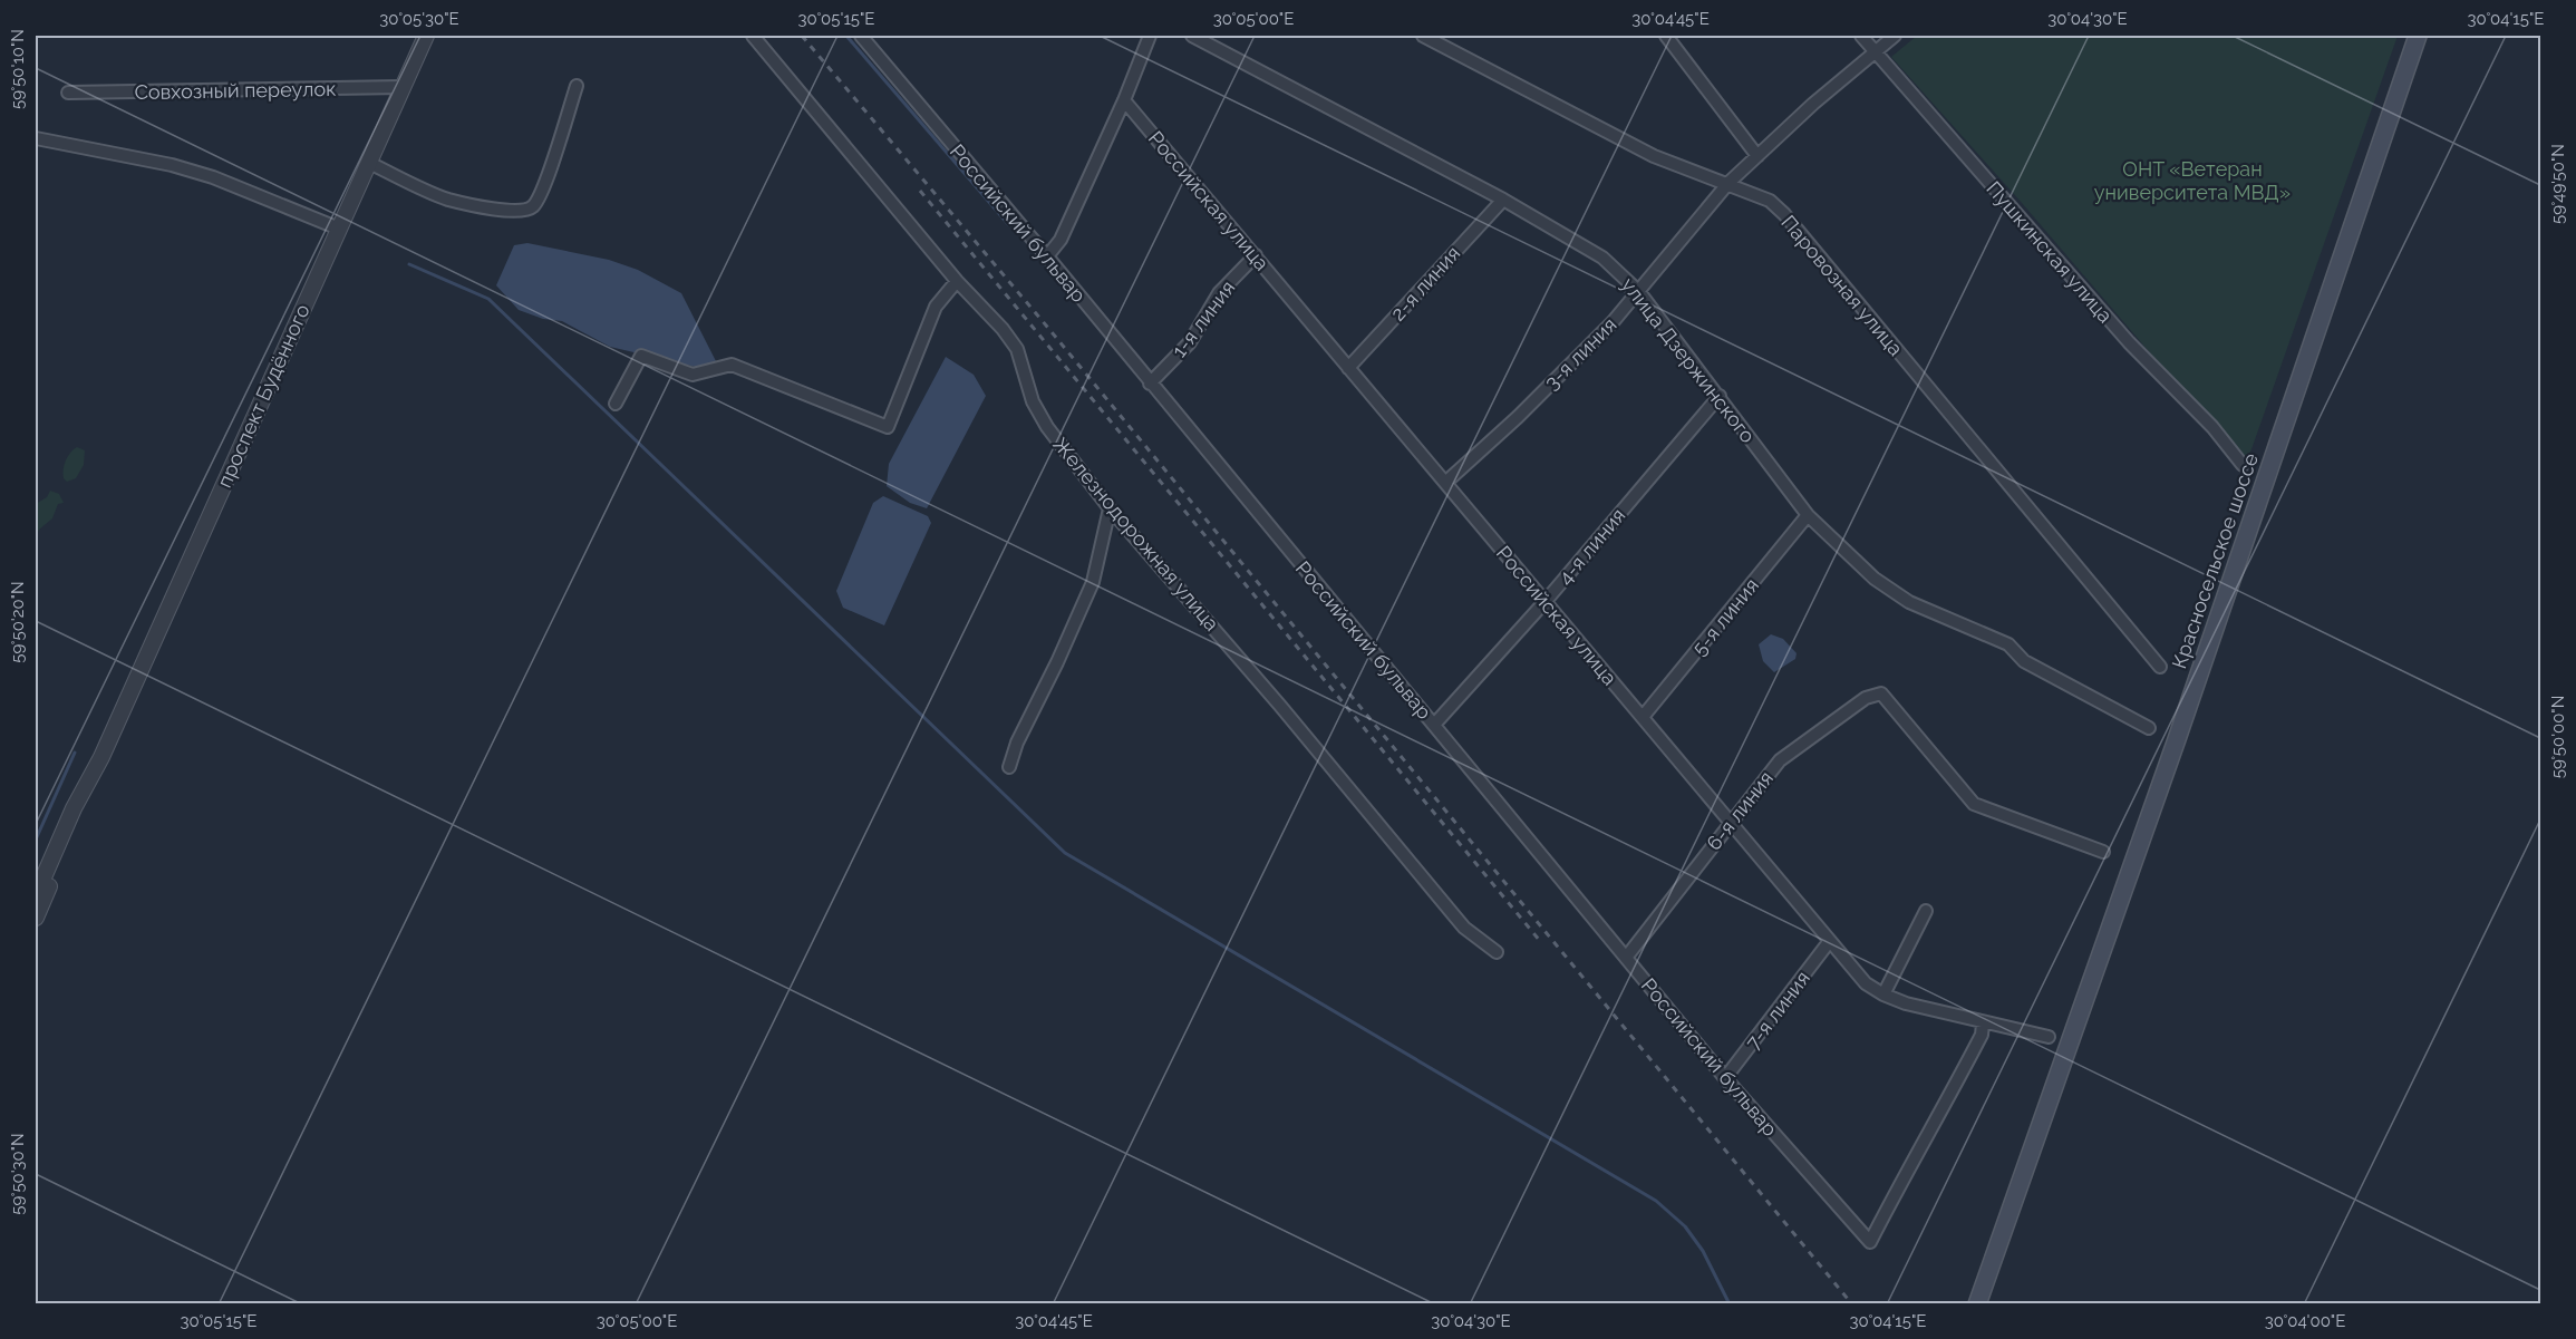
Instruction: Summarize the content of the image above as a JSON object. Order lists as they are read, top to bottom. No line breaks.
{"streets":{"main road":["Красносельское шоссе"],"street":["Совхозный переулок","Российская улица","Российский бульвар","Пушкинская улица","2-я линия","Паровозная улица","1-я линия","3-я линия","улица Дзержинского","проспект Будённого","Железнодорожная улица","4-я линия","5-я линия","6-я линия","7-я линия"]},"crossings":[["Совхозный переулок","проспект Будённого"],["Российская улица","Российский бульвар"],["Российская улица","2-я линия"],["Российская улица","1-я линия"],["Российская улица","3-я линия"],["Российская улица","4-я линия"],["Российская улица","5-я линия"],["Российская улица","6-я линия"],["Российская улица","7-я линия"],["Российский бульвар","1-я линия"],["Российский бульвар","4-я линия"],["Российский бульвар","6-я линия"],["Российский бульвар","7-я линия"],["Пушкинская улица","3-я линия"],["2-я линия","улица Дзержинского"],["Паровозная улица","3-я линия"],["3-я линия","улица Дзержинского"],["улица Дзержинского","4-я линия"],["улица Дзержинского","5-я линия"]],"parks":["ОНТ «Ветеран университета МВД»"],"coordinates":["30°05'30\"E","30°05'15\"E","30°05'00\"E","30°04'45\"E","30°04'30\"E","30°04'15\"E","59°50'10\"N","59°49'50\"N","59°50'20\"N","59°50'00\"N","59°50'30\"N","30°04'00\"E"]}
